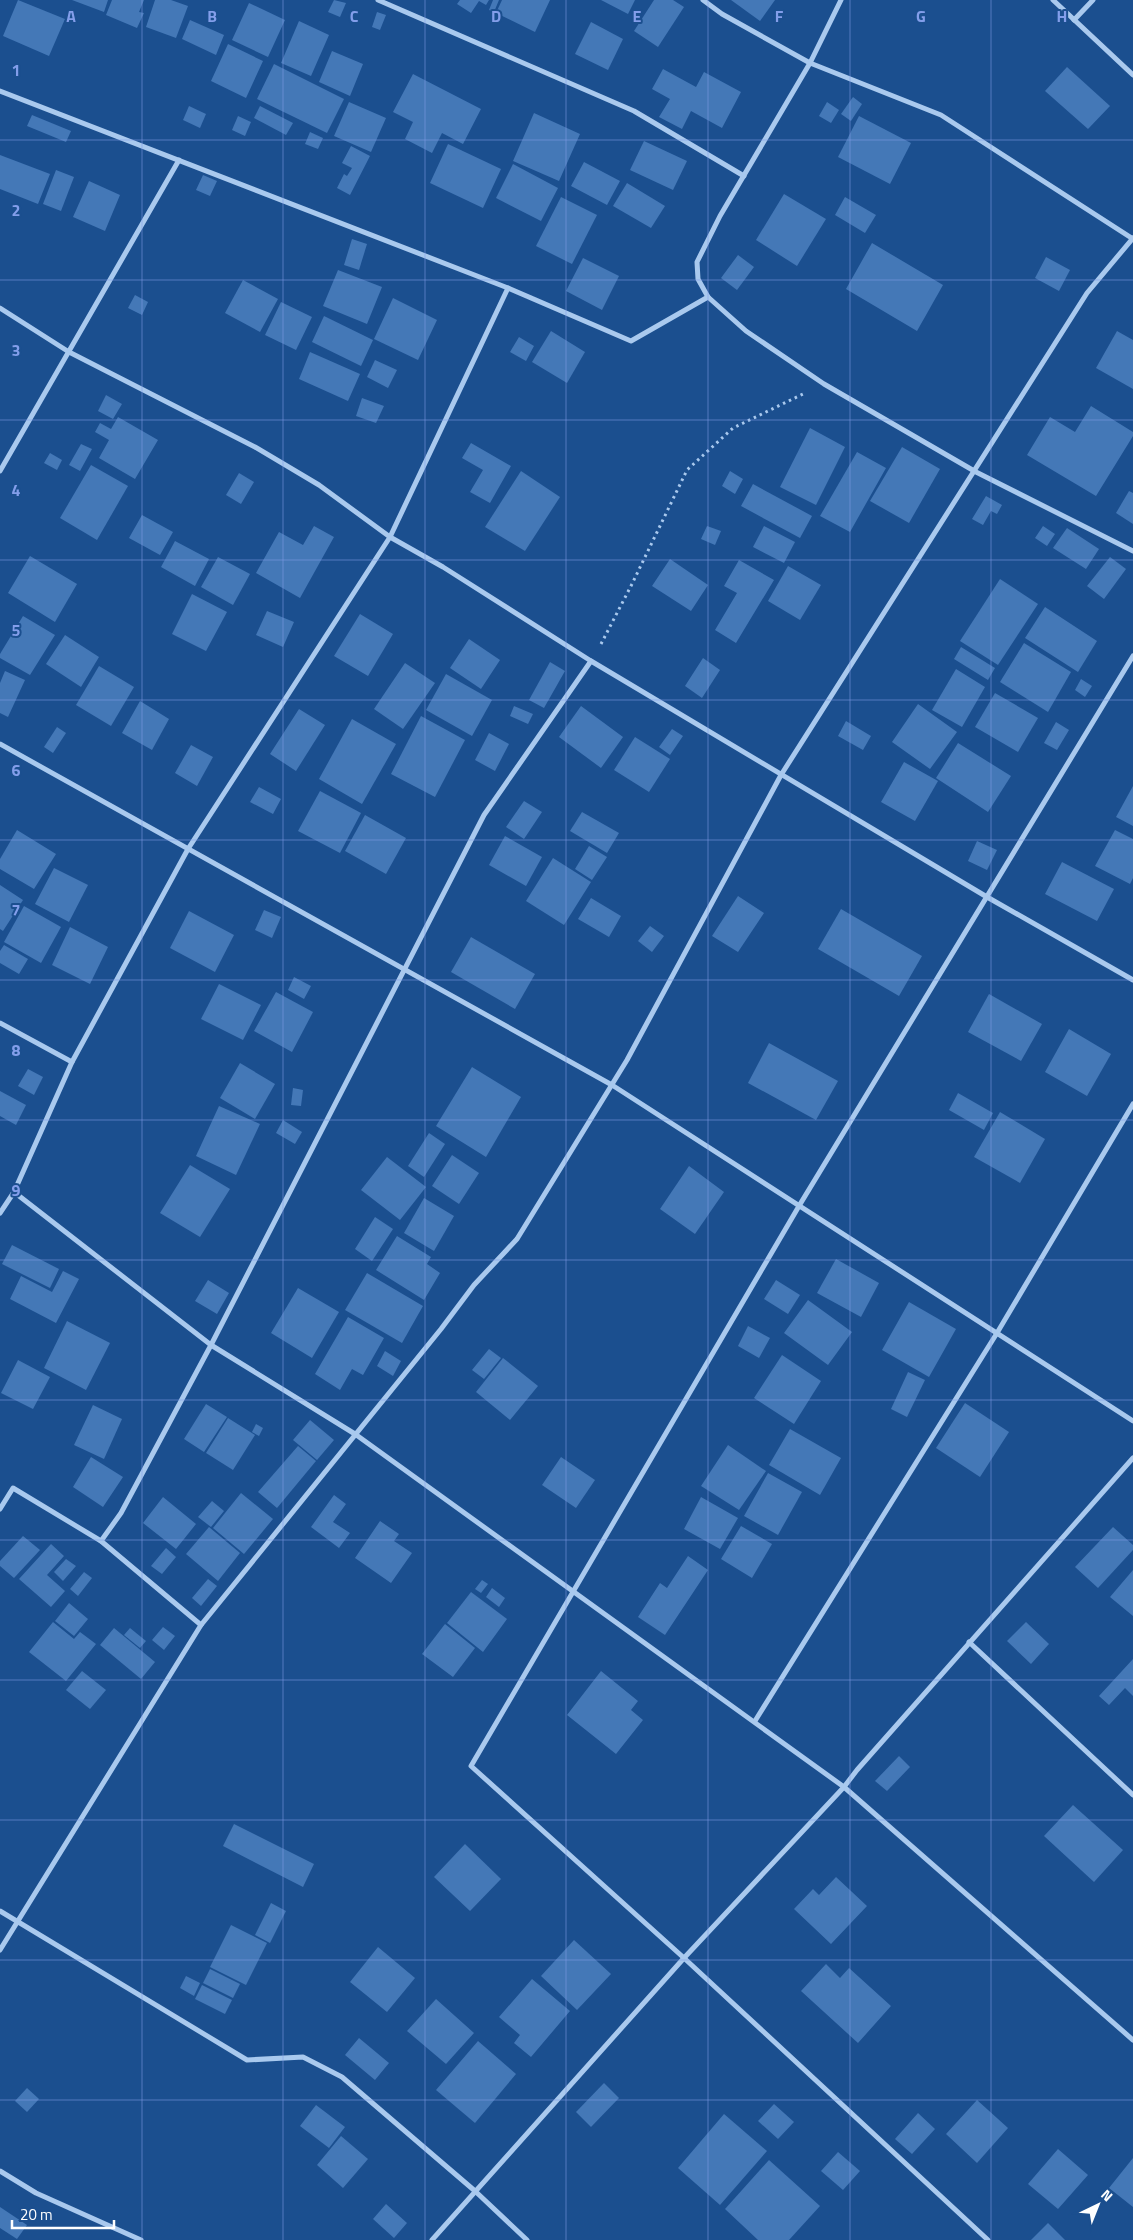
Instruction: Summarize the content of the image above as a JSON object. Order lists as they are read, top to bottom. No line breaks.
{"scale_bar":"20 m","north":"top right","grid":{"columns":["A","B","C","D","E","F","G","H"],"rows":["1","2","3","4","5","6","7","8","9"]}}
